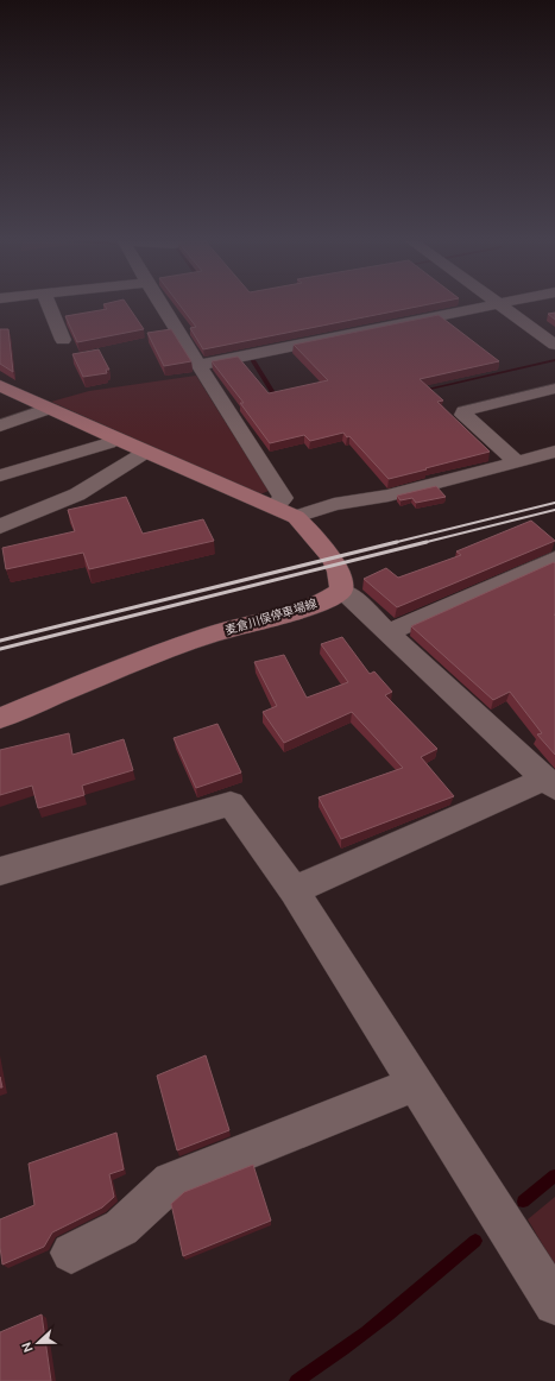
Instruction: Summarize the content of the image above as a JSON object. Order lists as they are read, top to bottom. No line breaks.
{"streets":{"main road":["麦倉川俣停車場線"]},"north":"left"}
